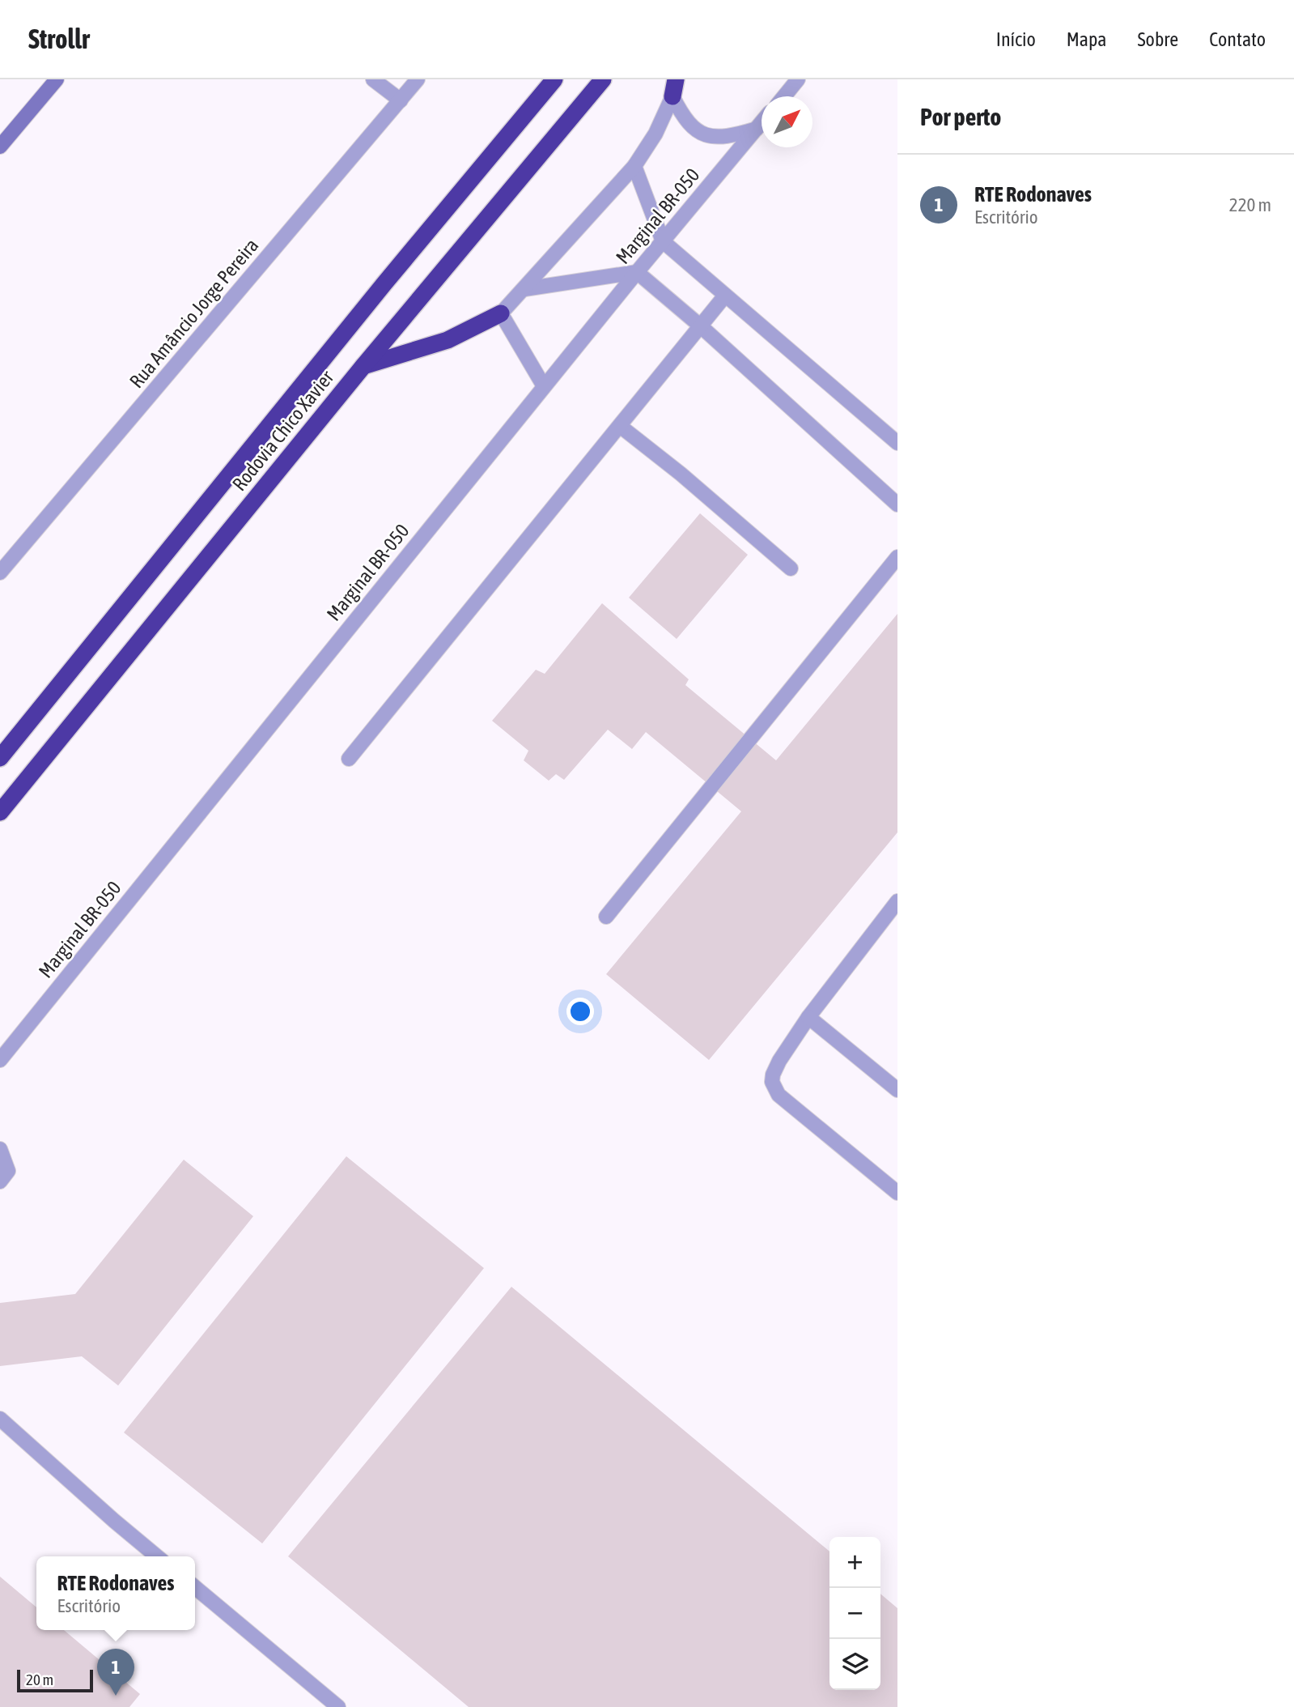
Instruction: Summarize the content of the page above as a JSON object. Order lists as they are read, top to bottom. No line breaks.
{"streets":{"highway":["Rodovia Chico Xavier"],"street":["Marginal BR-050","Rua Amâncio Jorge Pereira"]},"scale_bar":"20 m","north":"top right","page":{"header":"Strollr","nav":["Início","Mapa","Sobre","Contato"],"heading":"Por perto","list":[{"mark":"1","name":"RTE Rodonaves","note":"Escritório","value":"220 m"}],"map_buttons":["+","−"],"popup":["RTE Rodonaves","Escritório"],"pins":"1","scale":"20 m"}}
